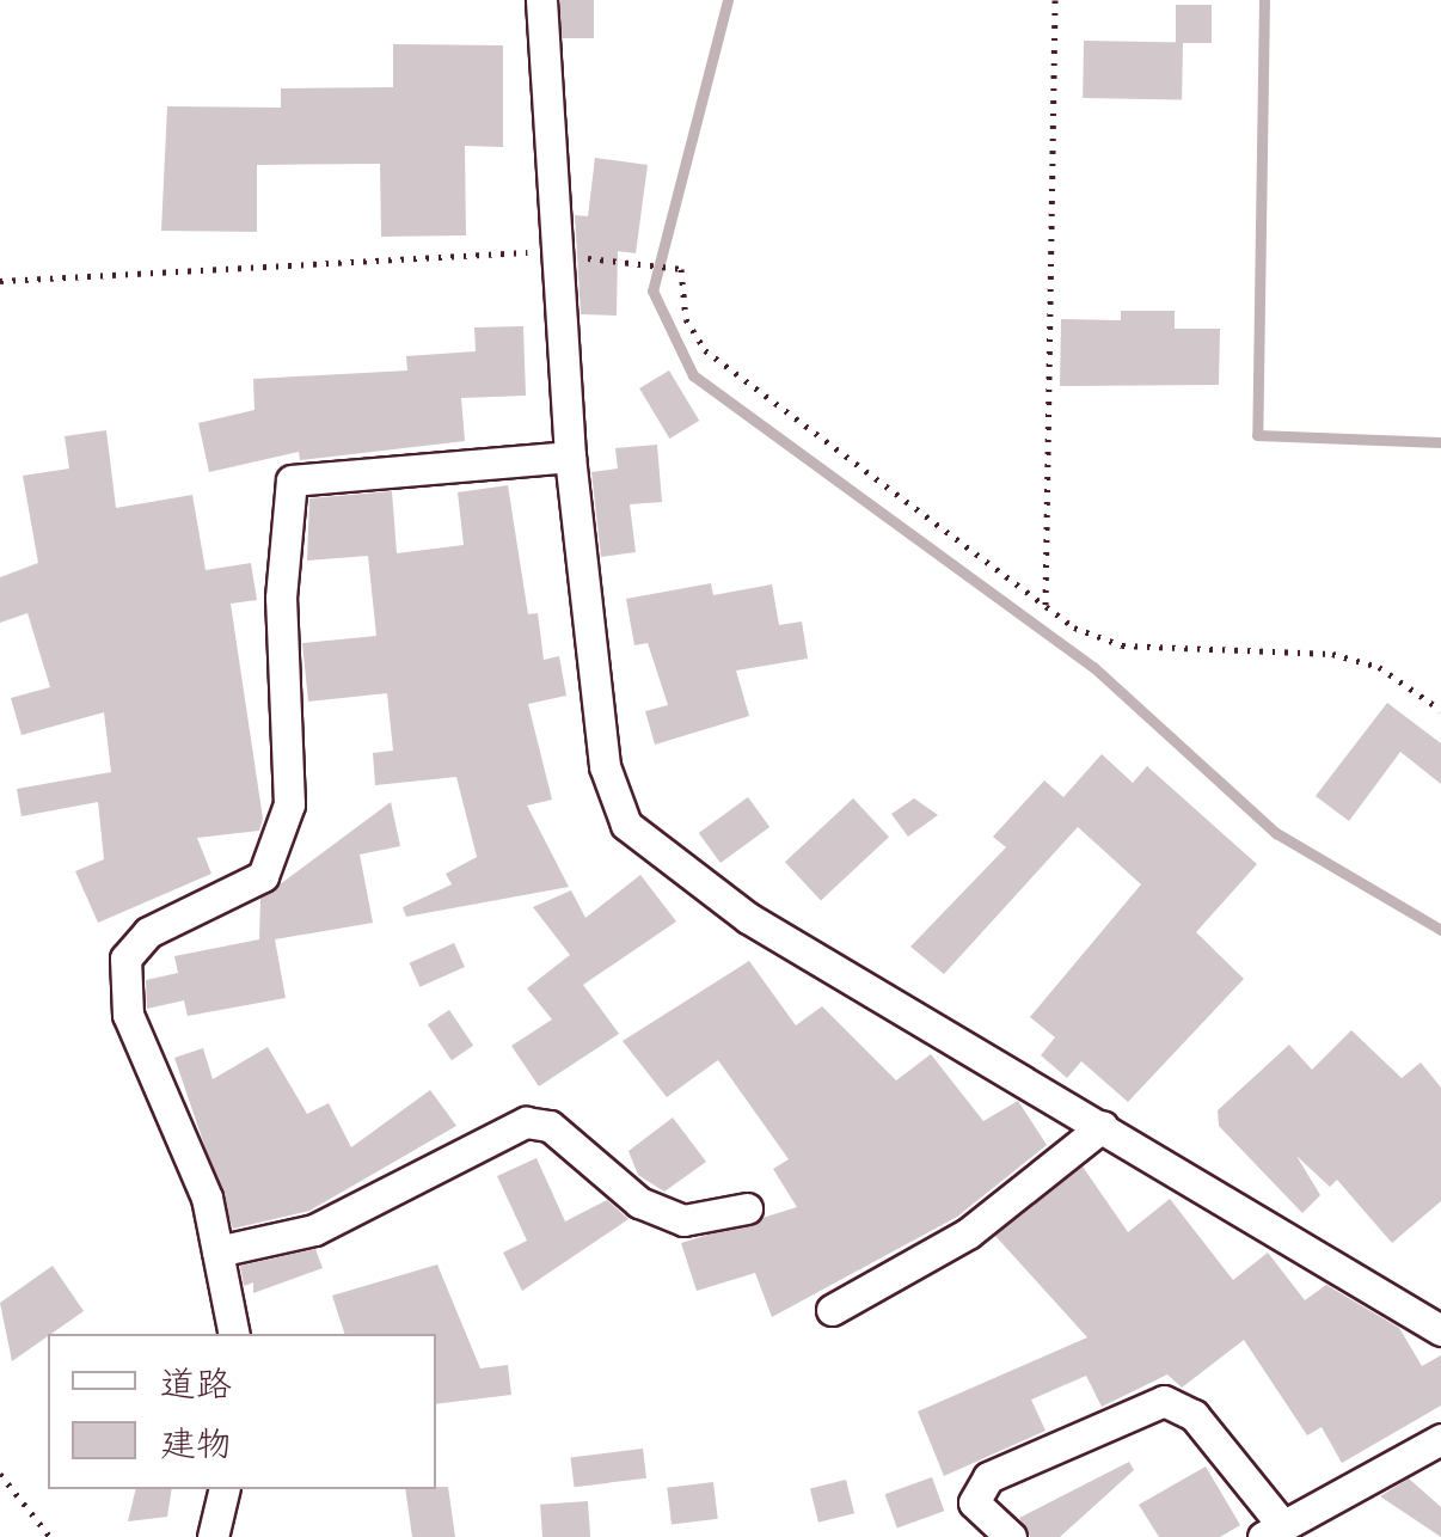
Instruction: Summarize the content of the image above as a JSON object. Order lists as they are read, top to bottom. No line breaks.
{"legend":["道路","建物"]}
